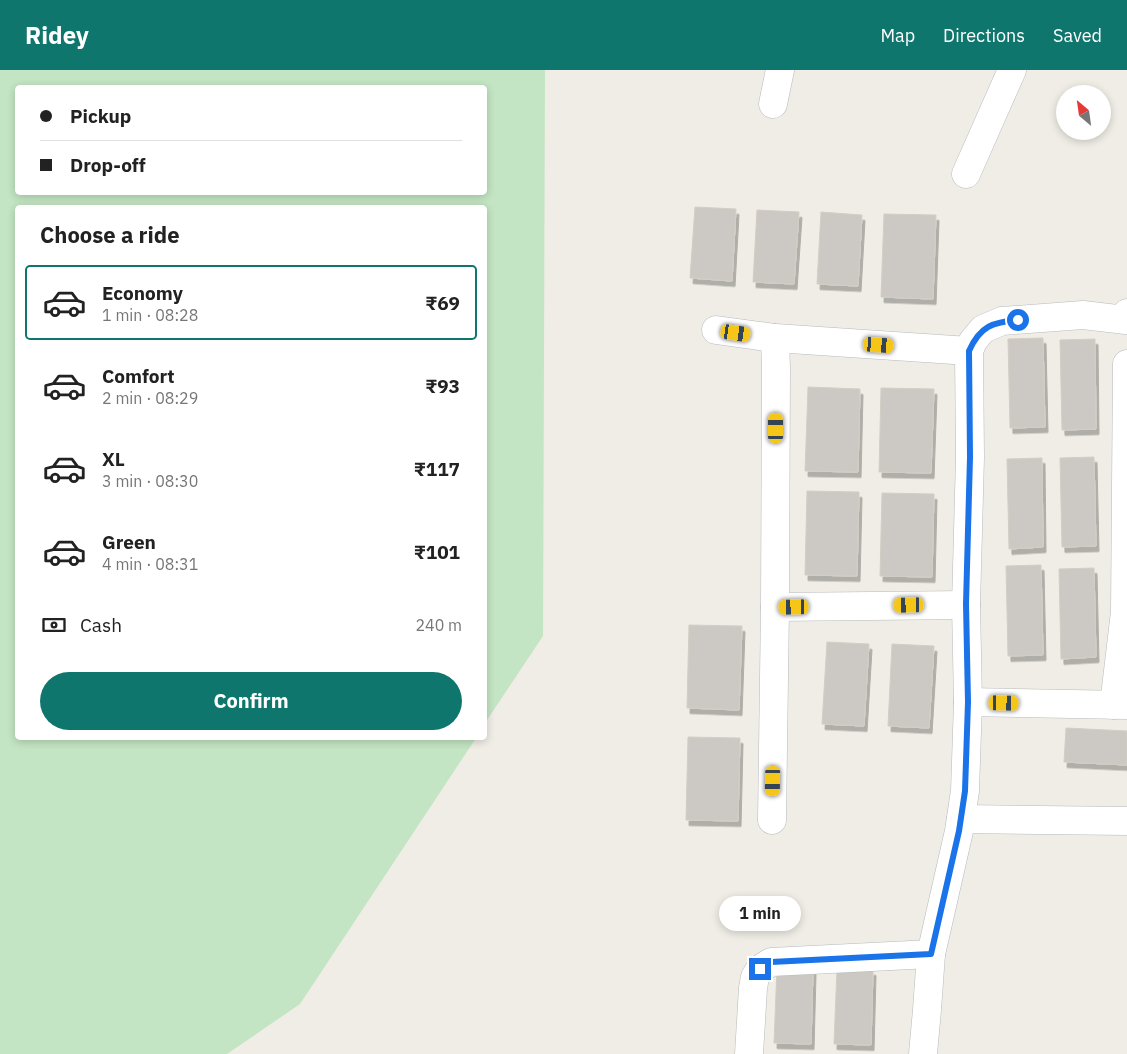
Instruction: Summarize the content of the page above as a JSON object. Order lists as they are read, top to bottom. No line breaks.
{"north":"top left","page":{"header":"Ridey","nav":["Map","Directions","Saved"],"banner":["Pickup","Drop-off"],"heading":"Choose a ride","list":[{"name":"Economy","note":"1 min · 08:28","value":"₹69"},{"name":"Comfort","note":"2 min · 08:29","value":"₹93"},{"name":"XL","note":"3 min · 08:30","value":"₹117"},{"name":"Green","note":"4 min · 08:31","value":"₹101"}],"pay":["Cash","240 m"],"buttons":"Confirm","bubble":"1 min"}}
